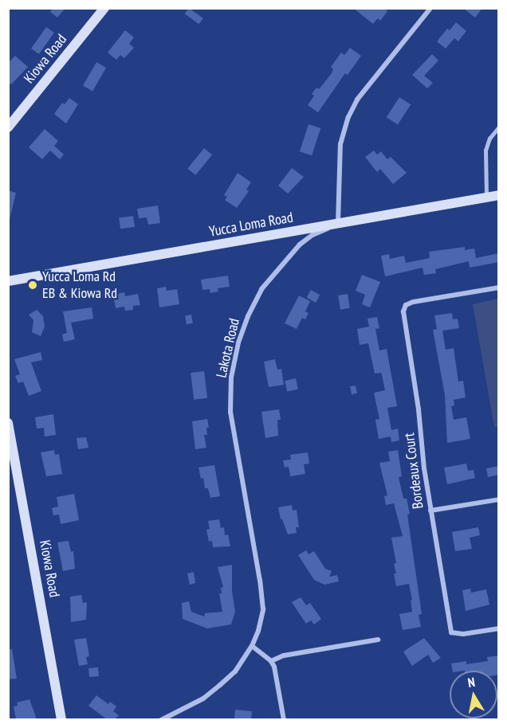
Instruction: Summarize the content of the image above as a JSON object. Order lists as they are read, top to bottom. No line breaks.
{"streets":{"main road":["Kiowa Road","Yucca Loma Road"],"street":["Lakota Road","Bordeaux Court"]},"crossings":[["Yucca Loma Road","Lakota Road"]],"places":["Yucca Loma Rd EB & Kiowa Rd"],"north":"top"}
